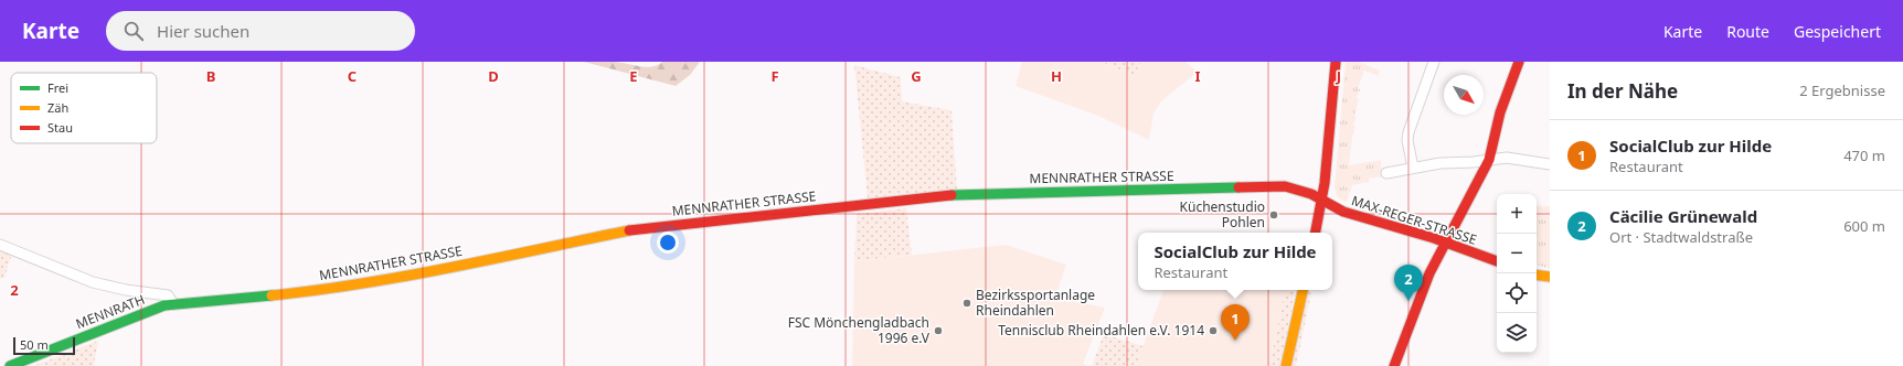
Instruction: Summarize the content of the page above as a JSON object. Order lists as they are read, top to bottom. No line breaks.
{"streets":{"main road":["MENNRATHER STRASSE","MAX-REGER-STRASSE","MENNRATH"]},"crossings":[["MENNRATHER STRASSE","MAX-REGER-STRASSE"],["MENNRATHER STRASSE","MENNRATH"]],"places":["Küchenstudio Pohlen","Bezirkssportanlage Rheindahlen","FSC Mönchengladbach 1996 e.V","Tennisclub Rheindahlen e.V. 1914"],"legend":["Frei","Zäh","Stau"],"scale_bar":"50 m","north":"bottom right","page":{"header":"Karte","search":"Hier suchen","nav":["Karte","Route","Gespeichert"],"heading":["In der Nähe","2 Ergebnisse"],"list":[{"mark":"1","name":"SocialClub zur Hilde","note":"Restaurant","value":"470 m"},{"mark":"2","name":"Cäcilie Grünewald","note":"Ort · Stadtwaldstraße","value":"600 m"}],"map_buttons":["+","−"],"popup":["SocialClub zur Hilde","Restaurant"],"pins":["2","1"],"scale":"50 m"},"grid":{"columns":["B","C","D","E","F","G","H","I","J"],"rows":["2"]}}
